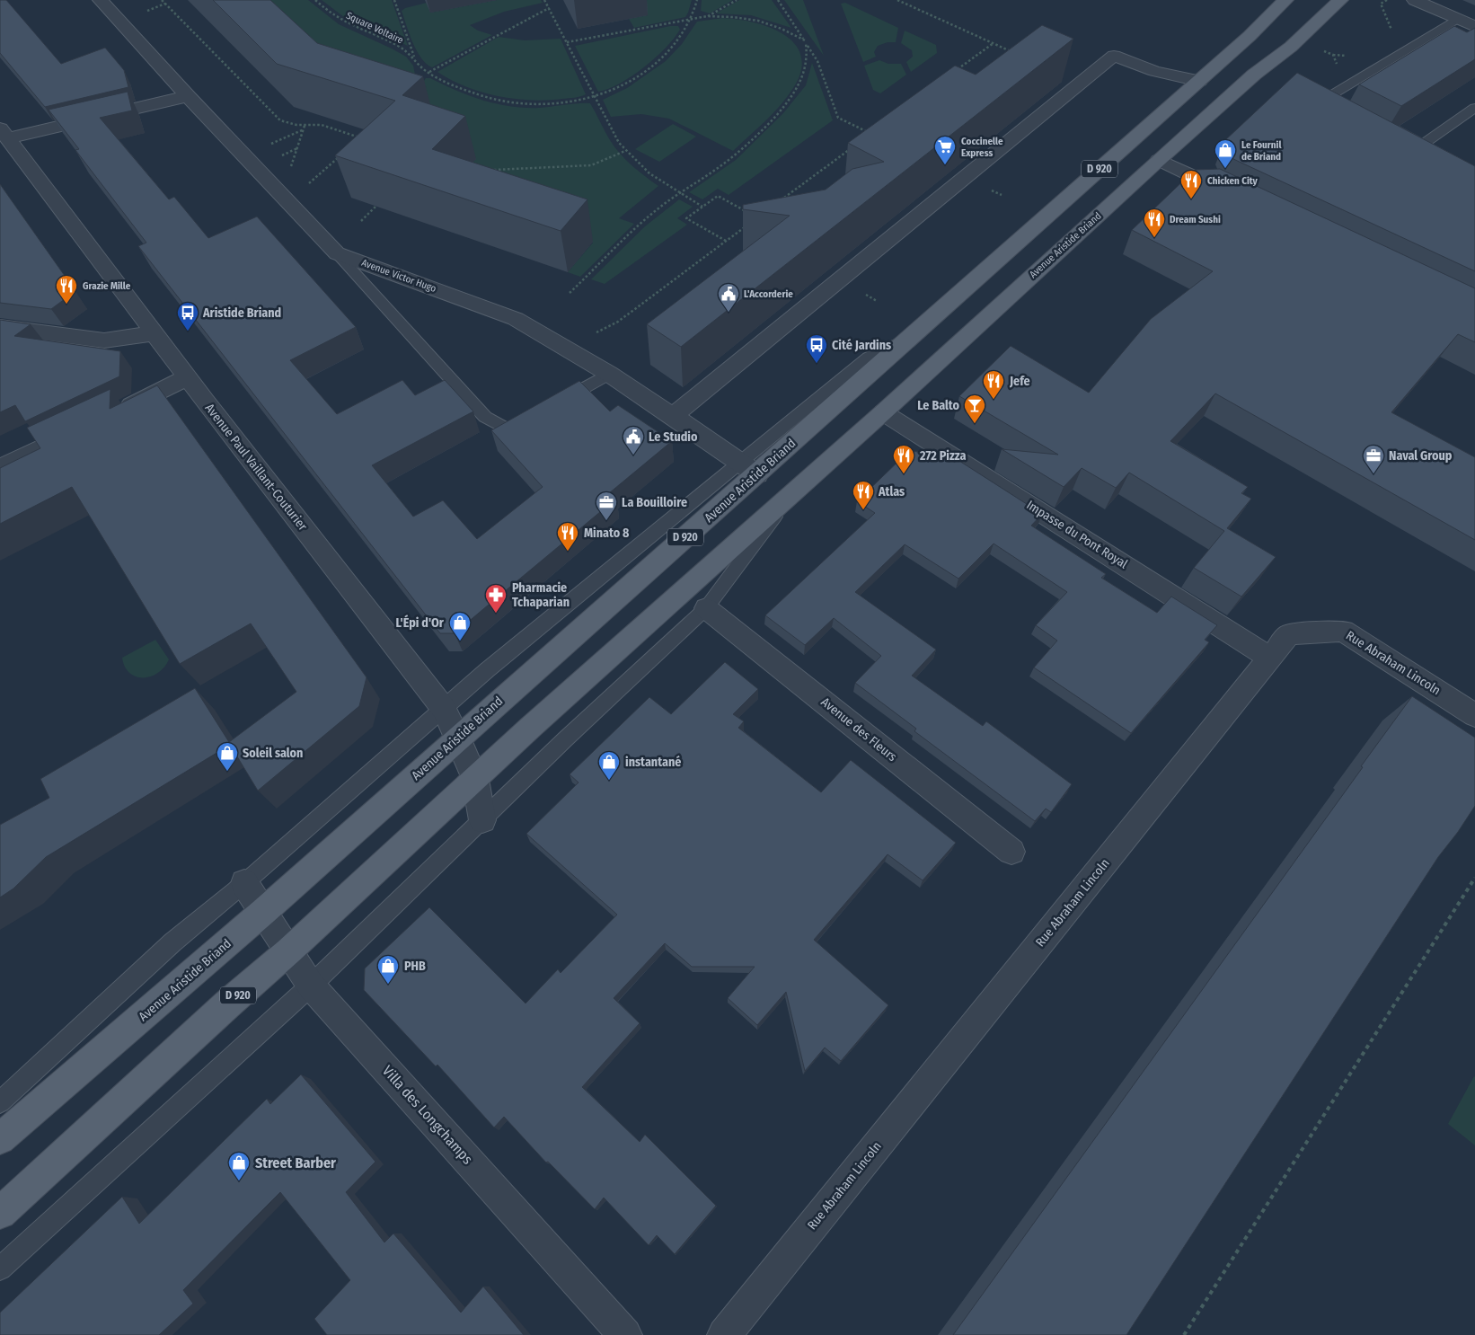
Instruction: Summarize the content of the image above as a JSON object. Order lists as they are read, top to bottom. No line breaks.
{"streets":{"main road":["D 920","Avenue Aristide Briand"],"street":["Avenue Victor Hugo","Avenue Paul Vaillant-Couturier","Impasse du Pont Royal","Rue Abraham Lincoln","Avenue des Fleurs","Villa des Longchamps"],"path":["Square Voltaire"]},"crossings":[["Avenue Aristide Briand","Avenue Victor Hugo"],["Avenue Aristide Briand","Avenue Paul Vaillant-Couturier"],["Avenue Aristide Briand","Impasse du Pont Royal"],["Avenue Aristide Briand","Avenue des Fleurs"],["Avenue Aristide Briand","Villa des Longchamps"],["Impasse du Pont Royal","Rue Abraham Lincoln"]],"places":{"supermarket":["Coccinelle Express"],"shop":["Le Fournil de Briand","L'Épi d'Or","Soleil salon","instantané","PHB","Street Barber"],"restaurant":["Chicken City","Dream Sushi","Grazie Mille","Jefe","272 Pizza","Atlas","Minato 8"],"public building":["L'Accorderie","Le Studio"],"bus stop":["Aristide Briand","Cité Jardins"],"bar":["Le Balto"],"office":["Naval Group","La Bouilloire"],"pharmacy":["Pharmacie Tchaparian"]}}
